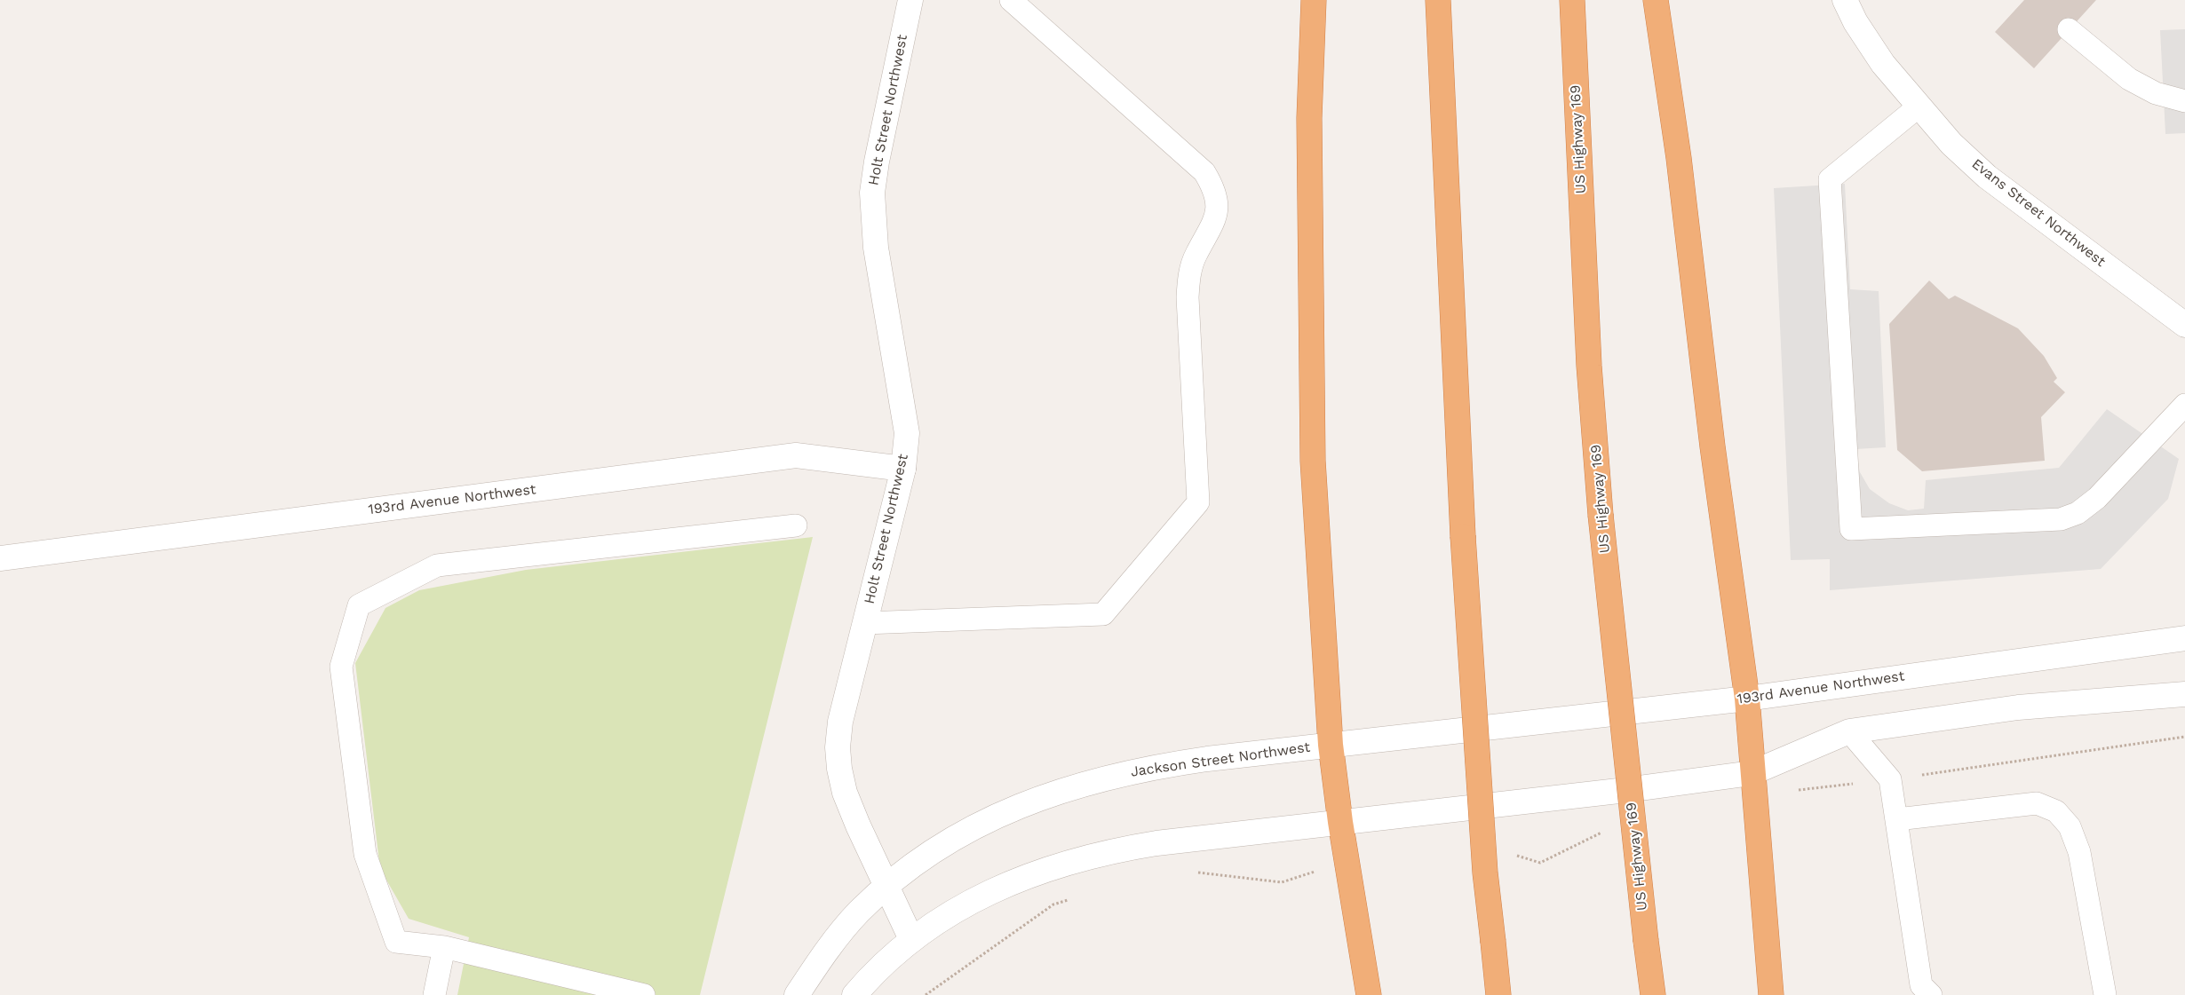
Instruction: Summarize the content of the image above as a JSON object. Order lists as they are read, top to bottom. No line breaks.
{"streets":{"highway":["US Highway 169"],"street":["Holt Street Northwest","Evans Street Northwest","193rd Avenue Northwest","Jackson Street Northwest"]},"crossings":[["Holt Street Northwest","193rd Avenue Northwest"],["Holt Street Northwest","Jackson Street Northwest"],["193rd Avenue Northwest","Jackson Street Northwest"]]}
